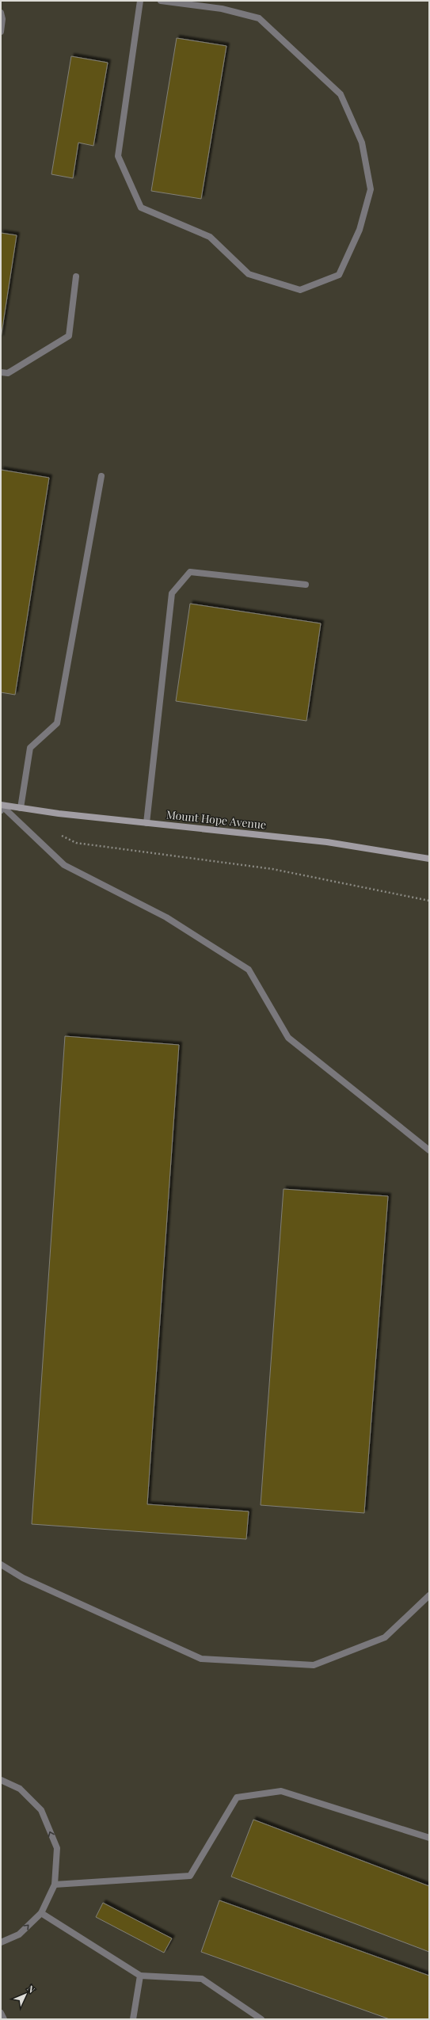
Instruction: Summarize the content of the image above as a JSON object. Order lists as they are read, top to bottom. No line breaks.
{"streets":{"street":["Mount Hope Avenue"]},"north":"top right"}
